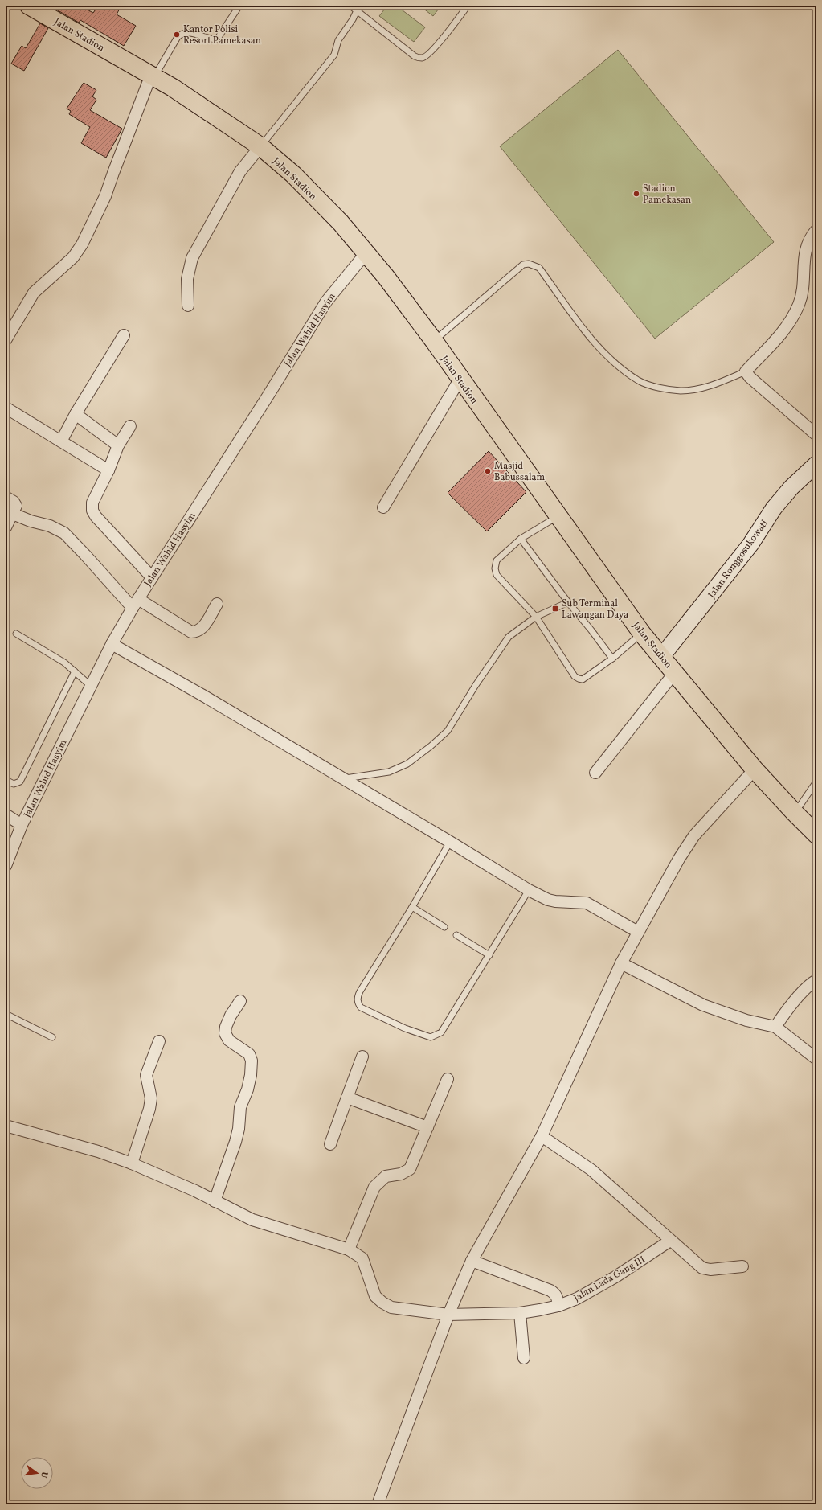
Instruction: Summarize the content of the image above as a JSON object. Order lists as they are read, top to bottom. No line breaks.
{"streets":{"main road":["Jalan Stadion","Jalan Ronggosukowati"],"street":["Jalan Wahid Hasyim","Jalan Lada Gang III"]},"crossings":[["Jalan Stadion","Jalan Wahid Hasyim"],["Jalan Stadion","Jalan Ronggosukowati"]],"places":{"other":["Kantor Polisi Resort Pamekasan","Stadion Pamekasan","Masjid Babussalam"],"transit":["Sub Terminal Lawangan Daya"]},"north":"right"}
